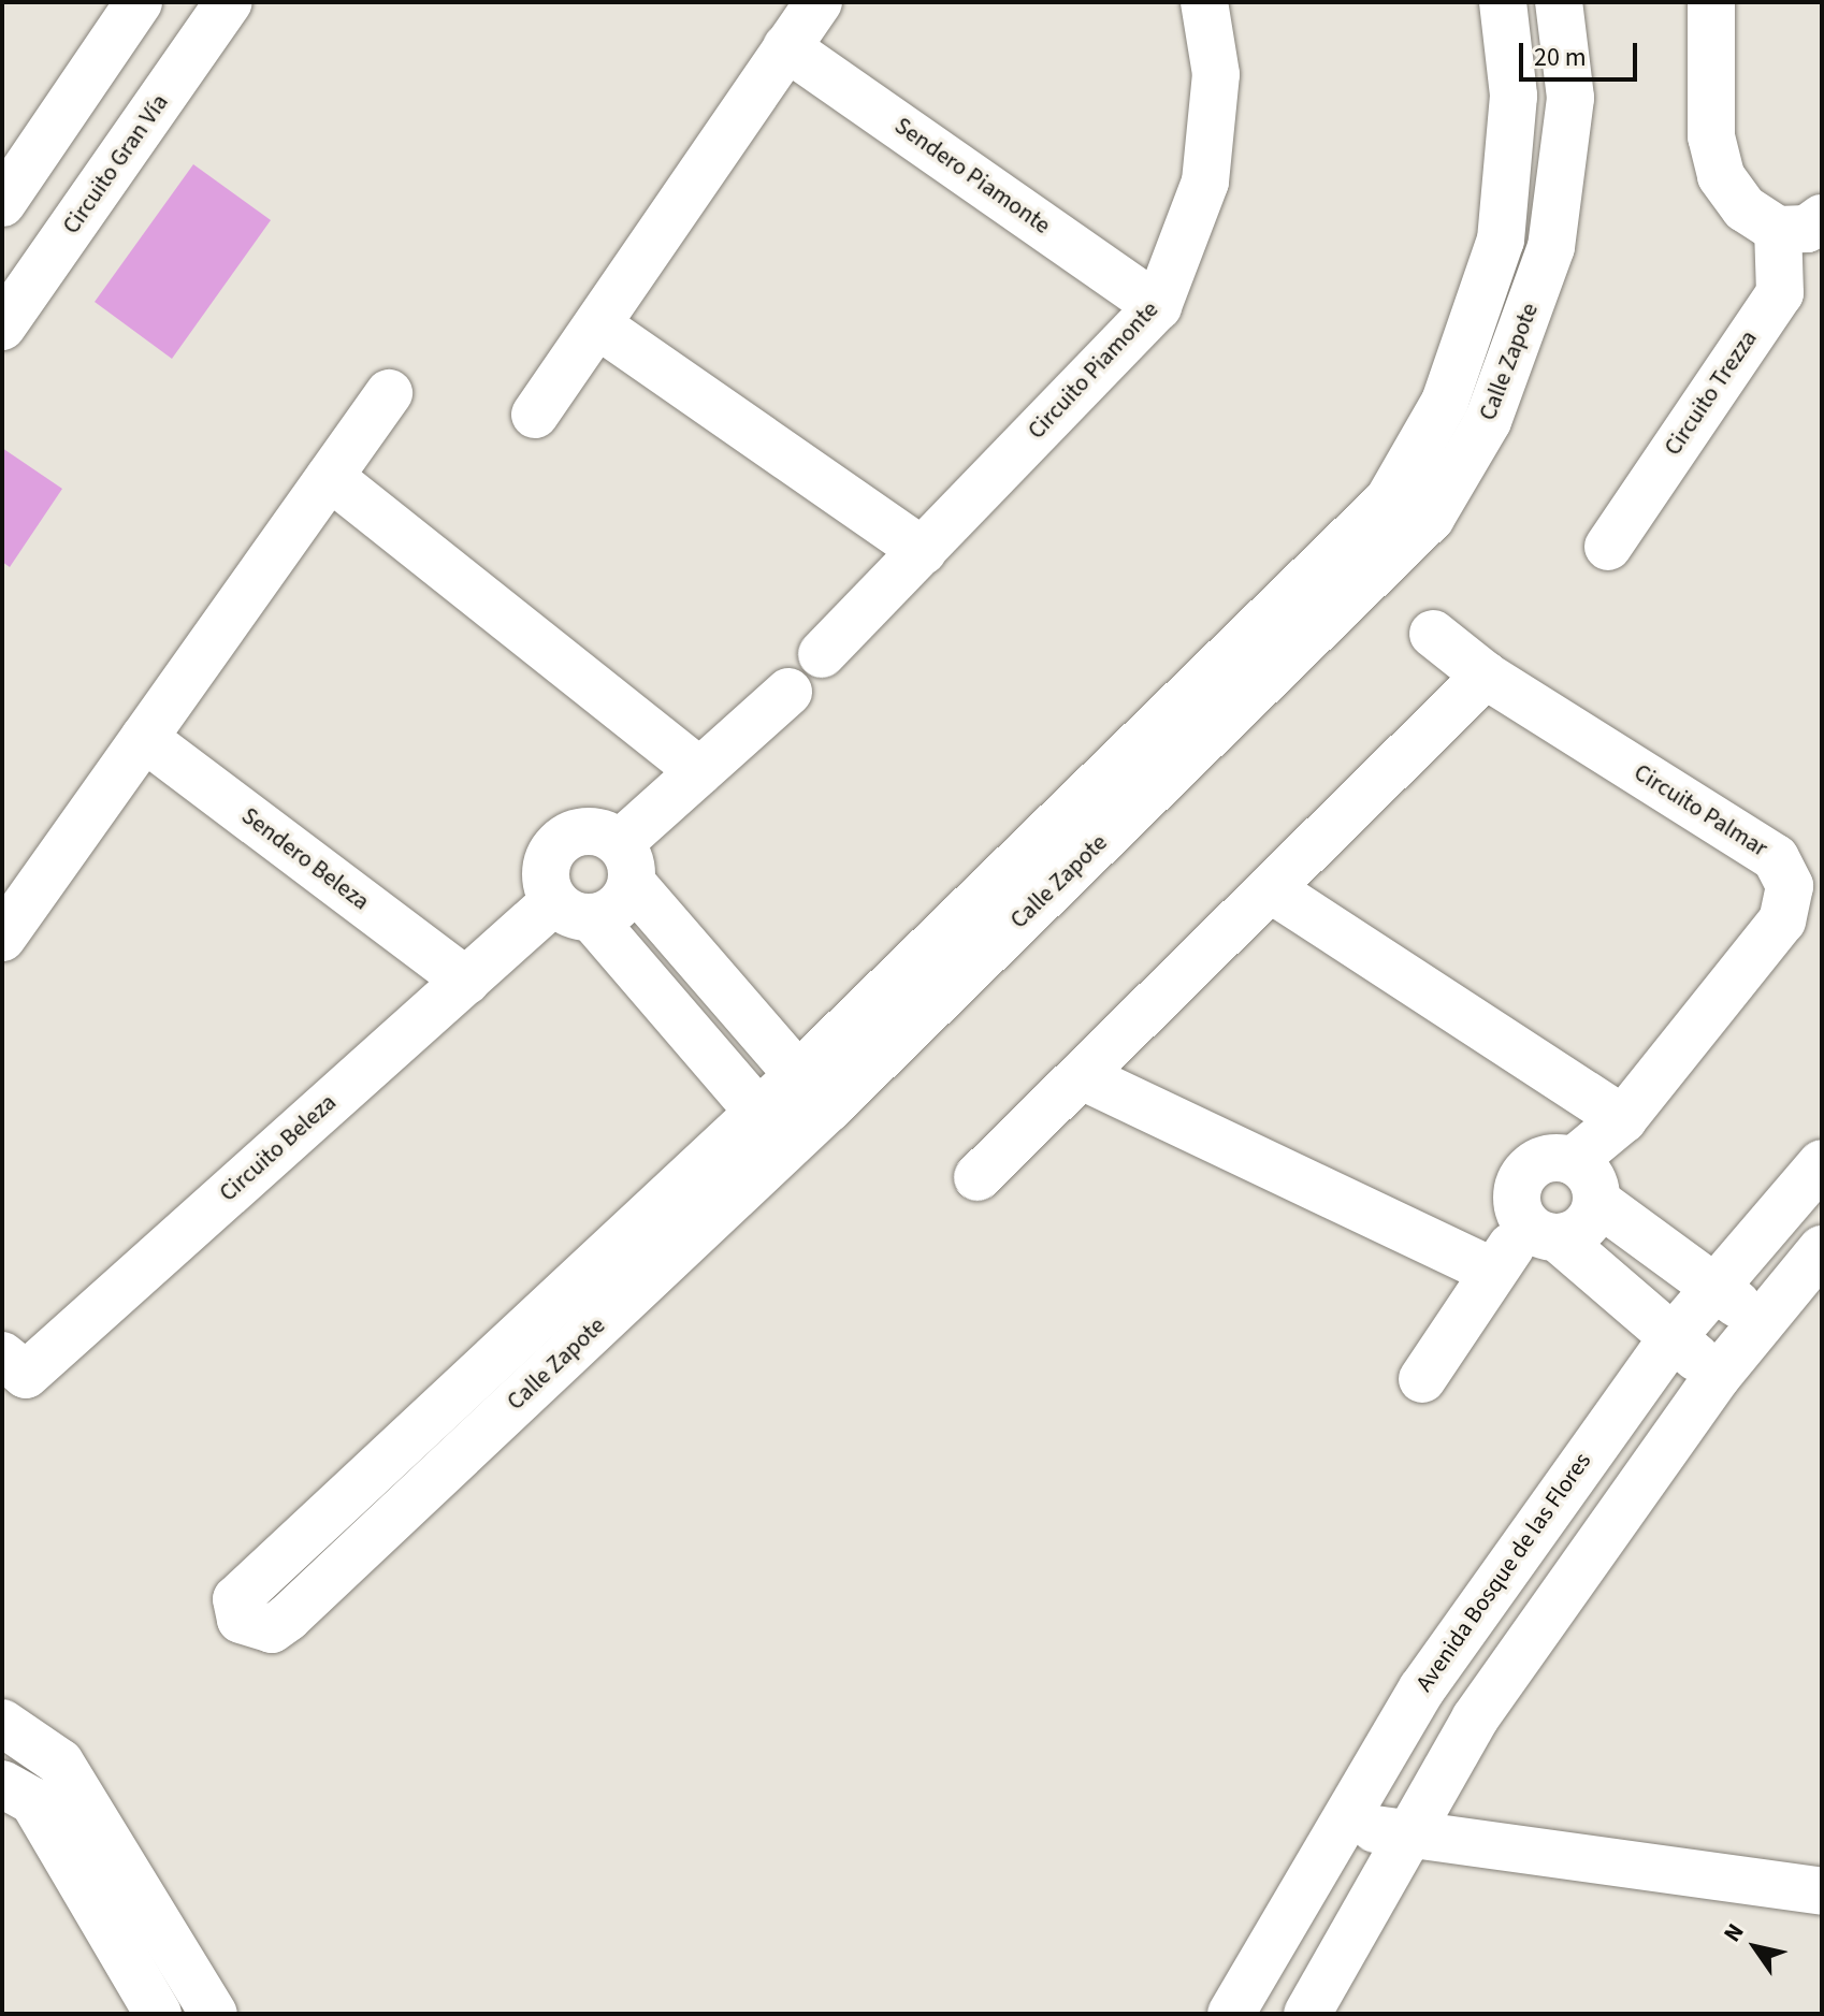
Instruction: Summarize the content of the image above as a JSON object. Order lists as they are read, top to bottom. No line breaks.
{"streets":{"street":["Circuito Gran Vía","Sendero Piamonte","Calle Zapote","Circuito Piamonte","Circuito Trezza","Circuito Palmar","Sendero Beleza","Circuito Beleza","Avenida Bosque de las Flores"]},"crossings":[["Sendero Piamonte","Circuito Piamonte"],["Sendero Beleza","Circuito Beleza"]],"scale_bar":"20 m","north":"top left"}
